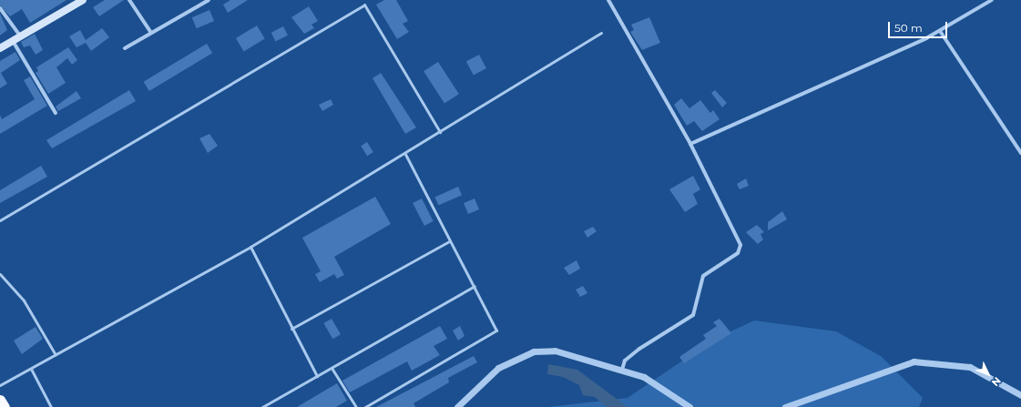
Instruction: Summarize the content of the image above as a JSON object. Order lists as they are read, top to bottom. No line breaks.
{"scale_bar":"50 m","north":"bottom right"}
